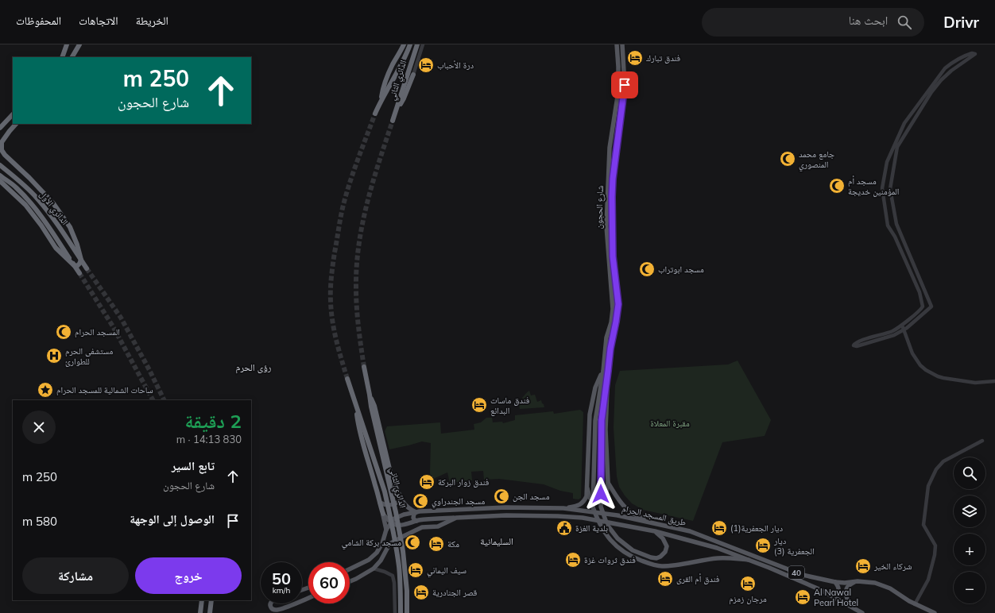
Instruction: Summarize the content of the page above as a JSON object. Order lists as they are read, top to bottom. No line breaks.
{"streets":{"highway":["الدائري الثاني","الدائري الأول"],"main road":["شارع الحجون","طريق المسجد الحرام","40"]},"crossings":[["شارع الحجون","طريق المسجد الحرام"]],"districts":["رؤى الحرم","السليمانية"],"parks":["مقبرة المعلاة"],"places":{"hotel":["فندق تبارك","درة الأحباب","فندق ماسات البدائع","فندق زوار البركة","ديار الجعفرية(1)","مكة","ديار الجعفرية (3)","فندق ثروات غزة","شركاء الخير","سيف اليماني","فندق أم القرى","مرجان زمزم","قصر الجنادرية","Al Nawal Pearl Hotel"],"mosque":["جامع محمد المنصوري","مسجد أم المؤمنين خديجة","مسجد ابوتراب","المسجد الحرام","مسجد الجن","مسجد الجندراوي","مسجد بركة الشامي"],"hospital":["مستشفى الحرم للطوارئ"],"place":["ساحات الشمالية للمسجد الحرام"],"public building":["بلدية الغزة"]},"page":{"header":"Drivr","search":"ابحث هنا","nav":["الخريطة","الاتجاهات","المحفوظات"],"turn":["250 m","شارع الحجون"],"heading":["2 دقيقة","830 m · 14:13"],"list":[{"name":"تابع السير","note":"شارع الحجون","value":"250 m"},{"name":"الوصول إلى الوجهة","value":"580 m"}],"map_buttons":["+","−"],"buttons":["خروج","مشاركة"],"speed":"50 km/h","limit":"60"}}
